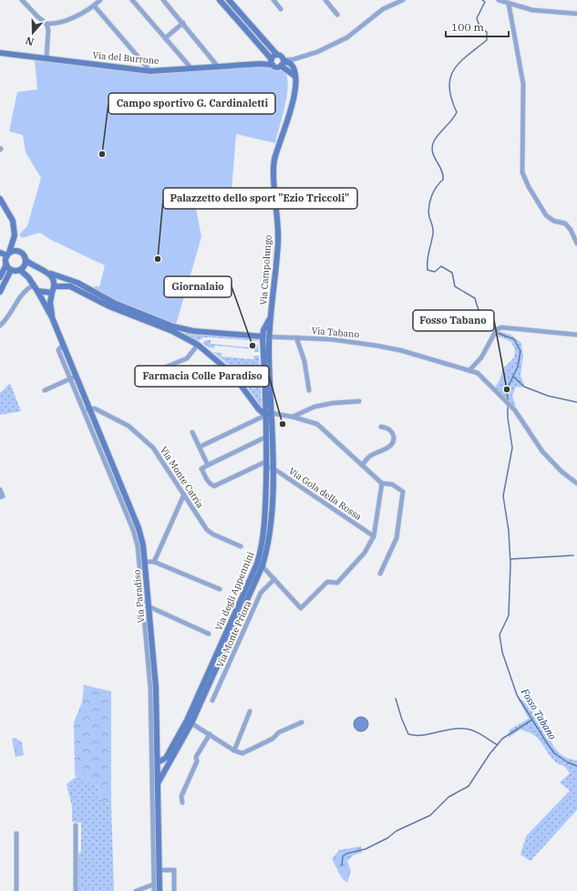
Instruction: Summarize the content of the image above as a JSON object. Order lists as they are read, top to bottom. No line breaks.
{"streets":{"street":["Via del Burrone","Via Campolungo","Via Tabano","Via Monte Catria","Via Gola della Rossa","Via degli Appennini","Via Paradiso","Via Monte Priora"]},"crossings":[["Via del Burrone","Via Campolungo"],["Via Campolungo","Via Tabano"],["Via Campolungo","Via degli Appennini"],["Via Tabano","Via degli Appennini"],["Via Monte Catria","Via Paradiso"],["Via Gola della Rossa","Via degli Appennini"],["Via degli Appennini","Via Paradiso"]],"water":["Fosso Tabano"],"places":["Campo sportivo G. Cardinaletti","Palazzetto dello sport \"Ezio Triccoli\"","Giornalaio","Fosso Tabano","Farmacia Colle Paradiso"],"scale_bar":"100 m","north":"bottom"}
